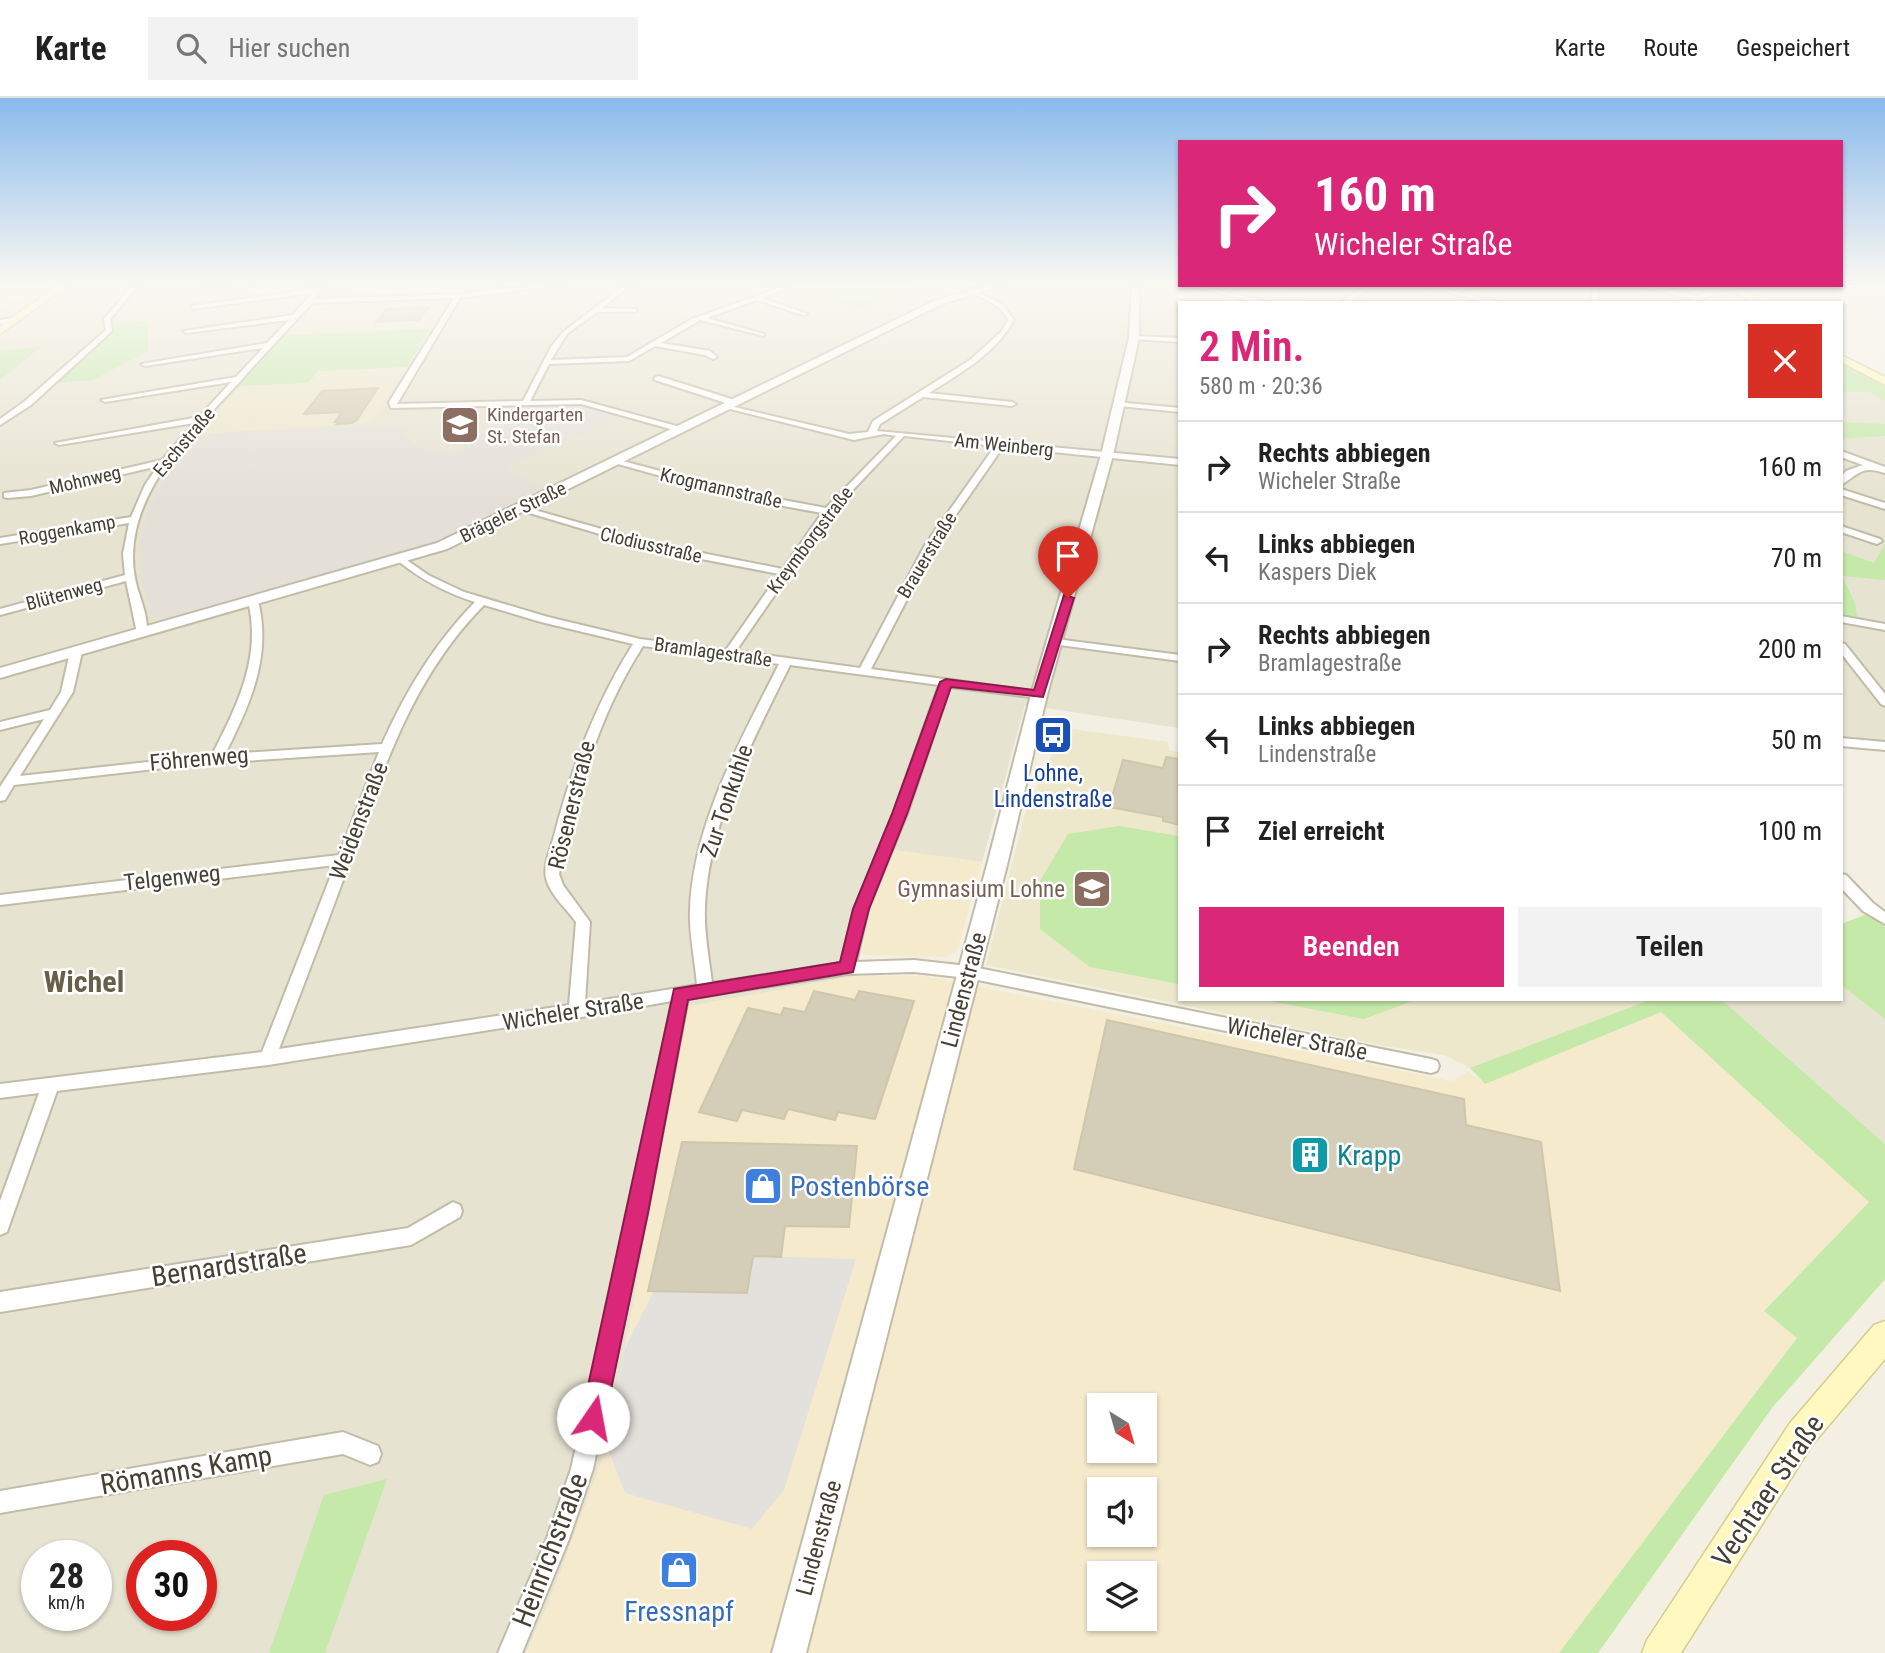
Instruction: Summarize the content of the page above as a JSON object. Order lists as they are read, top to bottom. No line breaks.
{"streets":{"main road":["Vechtaer Straße"],"street":["Eschstraße","Am Weinberg","Mohnweg","Krogmannstraße","Brägeler Straße","Roggenkamp","Kreymborgstraße","Clodiusstraße","Brauerstraße","Blütenweg","Bramlagestraße","Föhrenweg","Zur Tonkuhle","Rösenerstraße","Weidenstraße","Telgenweg","Lindenstraße","Wicheler Straße","Bernardstraße","Römanns Kamp","Heinrichstraße"]},"crossings":[["Eschstraße","Mohnweg"],["Eschstraße","Brägeler Straße"],["Eschstraße","Roggenkamp"],["Eschstraße","Blütenweg"],["Am Weinberg","Kreymborgstraße"],["Am Weinberg","Brauerstraße"],["Am Weinberg","Lindenstraße"],["Krogmannstraße","Brägeler Straße"],["Krogmannstraße","Kreymborgstraße"],["Brägeler Straße","Clodiusstraße"],["Brägeler Straße","Bramlagestraße"],["Kreymborgstraße","Clodiusstraße"],["Kreymborgstraße","Bramlagestraße"],["Brauerstraße","Bramlagestraße"],["Bramlagestraße","Zur Tonkuhle"],["Bramlagestraße","Rösenerstraße"],["Bramlagestraße","Weidenstraße"],["Bramlagestraße","Lindenstraße"],["Föhrenweg","Weidenstraße"],["Zur Tonkuhle","Wicheler Straße"],["Rösenerstraße","Wicheler Straße"],["Weidenstraße","Telgenweg"],["Weidenstraße","Wicheler Straße"],["Lindenstraße","Wicheler Straße"],["Wicheler Straße","Heinrichstraße"]],"districts":["Wichel"],"places":{"school or university":["Kindergarten St. Stefan","Gymnasium Lohne"],"bus stop":["Lohne, Lindenstraße"],"building":["Krapp"],"shop":["Postenbörse","Fressnapf"]},"north":"bottom right","page":{"header":"Karte","search":"Hier suchen","nav":["Karte","Route","Gespeichert"],"turn":["160 m","Wicheler Straße"],"heading":["2 Min.","580 m · 20:36"],"list":[{"name":"Rechts abbiegen","note":"Wicheler Straße","value":"160 m"},{"name":"Links abbiegen","note":"Kaspers Diek","value":"70 m"},{"name":"Rechts abbiegen","note":"Bramlagestraße","value":"200 m"},{"name":"Links abbiegen","note":"Lindenstraße","value":"50 m"},{"name":"Ziel erreicht","value":"100 m"}],"buttons":["Beenden","Teilen"],"speed":"28 km/h","limit":"30"}}
